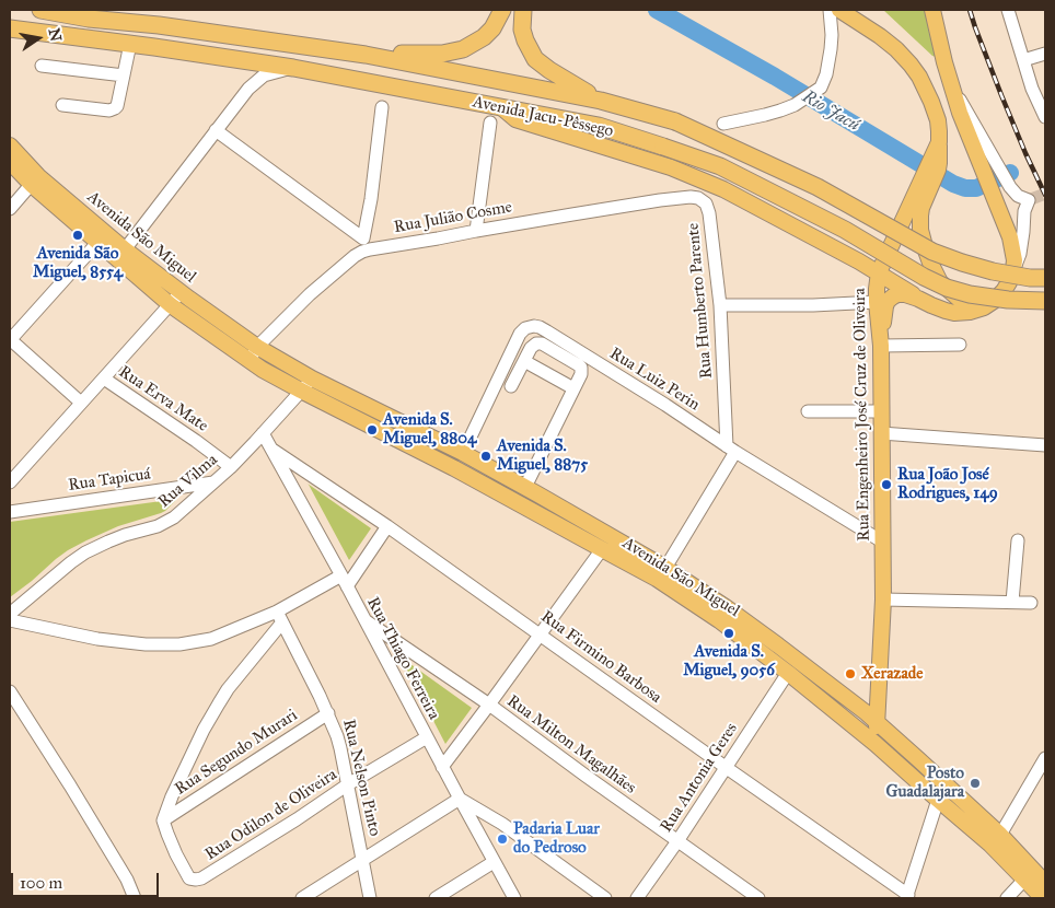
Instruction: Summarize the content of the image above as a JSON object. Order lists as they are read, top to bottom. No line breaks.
{"streets":{"highway":["Avenida Jacu-Pêssego"],"main road":["Avenida São Miguel","Rua Engenheiro José Cruz de Oliveira"],"street":["Rua Julião Cosme","Rua Humberto Parente","Rua Luiz Perin","Rua Erva Mate","Rua Tapicuá","Rua Vilma","Rua Firmino Barbosa","Rua Thiago Ferreira","Rua Milton Magalhães","Rua Segundo Murari","Rua Nelson Pinto","Rua Antonia Geres","Rua Odilon de Oliveira"]},"crossings":[["Rua Julião Cosme","Avenida São Miguel"],["Rua Julião Cosme","Rua Humberto Parente"],["Avenida São Miguel","Rua Luiz Perin"],["Avenida São Miguel","Rua Engenheiro José Cruz de Oliveira"],["Avenida São Miguel","Rua Vilma"],["Avenida São Miguel","Rua Antonia Geres"],["Rua Humberto Parente","Rua Luiz Perin"],["Rua Luiz Perin","Rua Engenheiro José Cruz de Oliveira"],["Rua Erva Mate","Rua Vilma"],["Rua Tapicuá","Rua Vilma"],["Rua Vilma","Rua Thiago Ferreira"],["Rua Firmino Barbosa","Rua Thiago Ferreira"],["Rua Firmino Barbosa","Rua Antonia Geres"],["Rua Thiago Ferreira","Rua Milton Magalhães"],["Rua Thiago Ferreira","Rua Odilon de Oliveira"],["Rua Milton Magalhães","Rua Antonia Geres"],["Rua Segundo Murari","Rua Nelson Pinto"],["Rua Segundo Murari","Rua Odilon de Oliveira"],["Rua Nelson Pinto","Rua Odilon de Oliveira"]],"water":["Rio Jacú"],"places":["Avenida São Miguel, 8554","Avenida S. Miguel, 8804","Avenida S. Miguel, 8875","Rua João José Rodrigues, 149","Avenida S. Miguel, 9056","Xerazade","Posto Guadalajara","Padaria Luar do Pedroso"],"scale_bar":"100 m","north":"right"}
